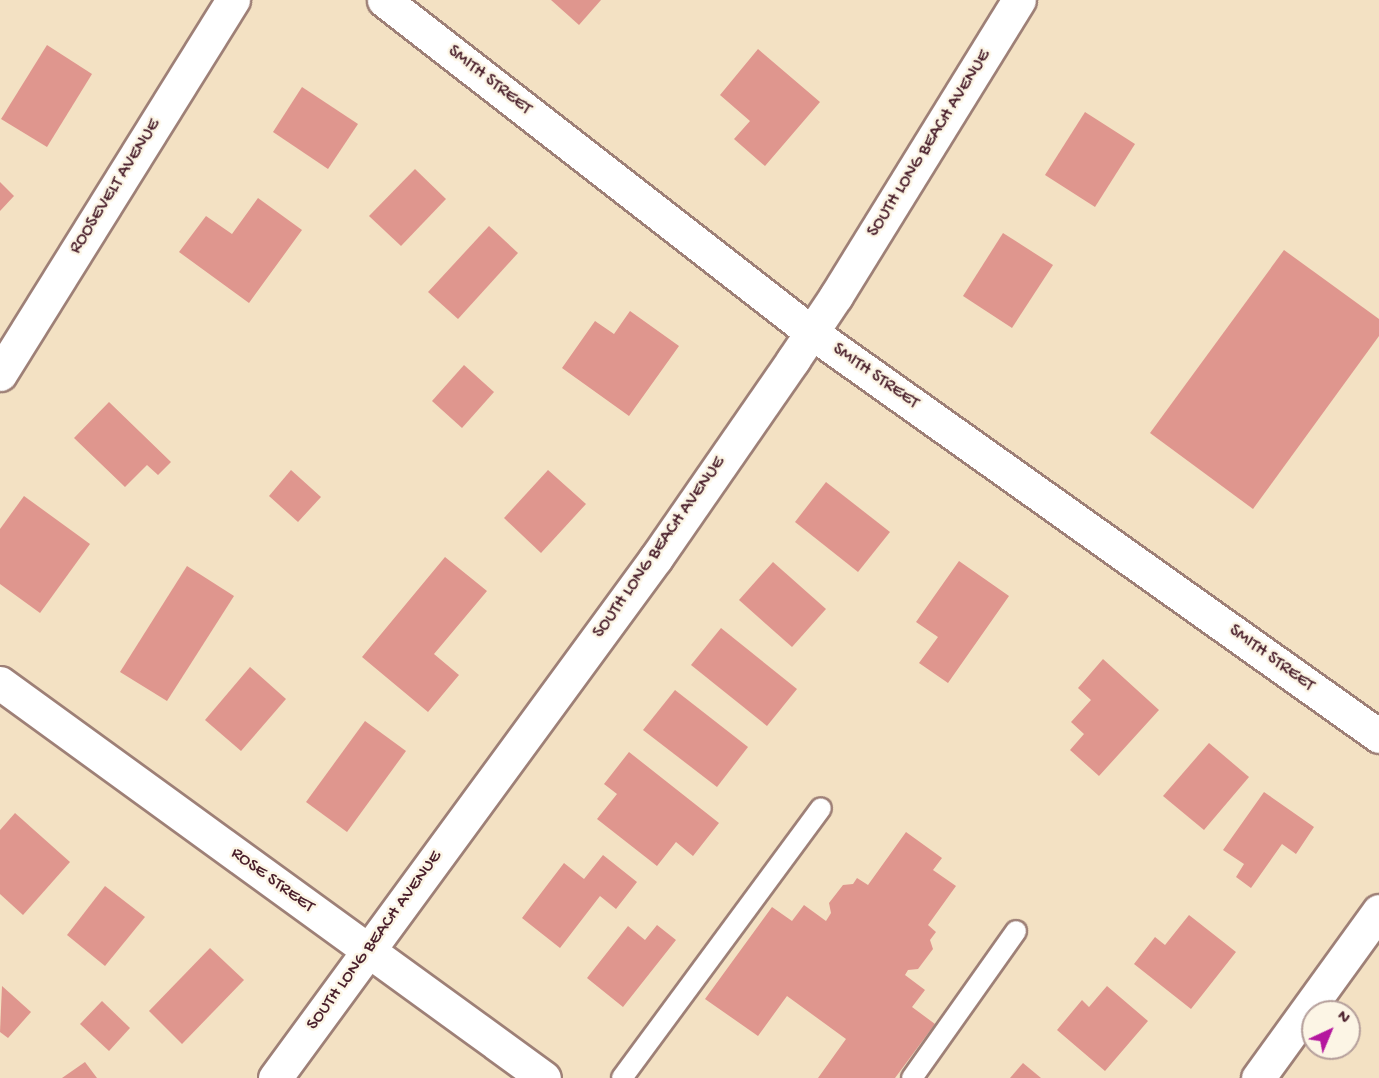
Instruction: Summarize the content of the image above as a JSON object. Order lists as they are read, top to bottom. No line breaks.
{"streets":{"street":["SMITH STREET","SOUTH LONG BEACH AVENUE","ROOSEVELT AVENUE","ROSE STREET"]},"crossings":[["SMITH STREET","SOUTH LONG BEACH AVENUE"],["SOUTH LONG BEACH AVENUE","ROSE STREET"]],"north":"top right"}
